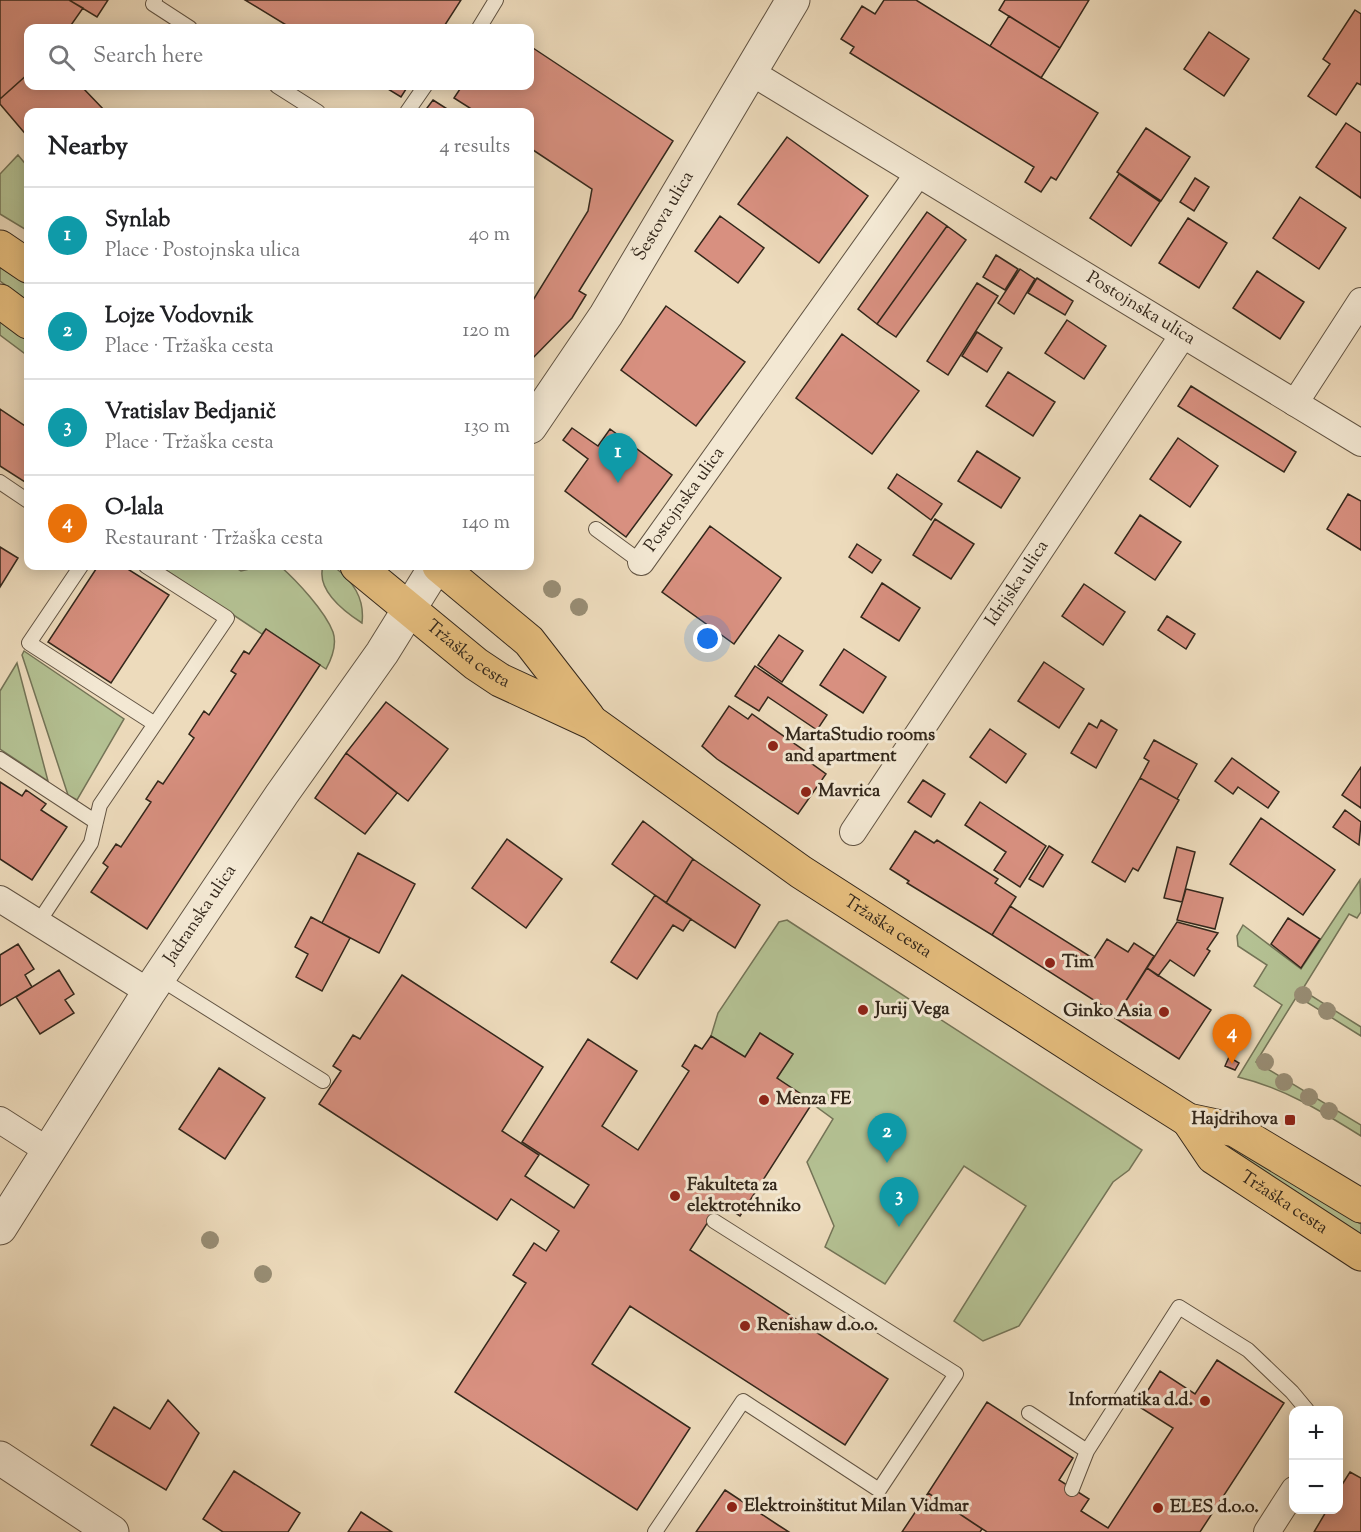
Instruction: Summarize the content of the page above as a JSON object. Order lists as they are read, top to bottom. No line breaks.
{"streets":{"main road":["Tržaška cesta"],"street":["Šestova ulica","Postojnska ulica","Idrijska ulica","Jadranska ulica"]},"crossings":[["Šestova ulica","Postojnska ulica"],["Postojnska ulica","Idrijska ulica"],["Tržaška cesta","Jadranska ulica"]],"places":{"other":["MartaStudio rooms and apartment","Mavrica","Tim","Jurij Vega","Ginko Asia","Menza FE","Fakulteta za elektrotehniko","Renishaw d.o.o.","Informatika d.d.","Elektroinštitut Milan Vidmar","ELES d.o.o."],"transit":["Hajdrihova"]},"page":{"search":"Search here","heading":["Nearby","4 results"],"list":[{"mark":"1","name":"Synlab","note":"Place · Postojnska ulica","value":"40 m"},{"mark":"2","name":"Lojze Vodovnik","note":"Place · Tržaška cesta","value":"120 m"},{"mark":"3","name":"Vratislav Bedjanič","note":"Place · Tržaška cesta","value":"130 m"},{"mark":"4","name":"O-lala","note":"Restaurant · Tržaška cesta","value":"140 m"}],"pins":["1","4","2","3"],"map_buttons":["+","−"]}}
